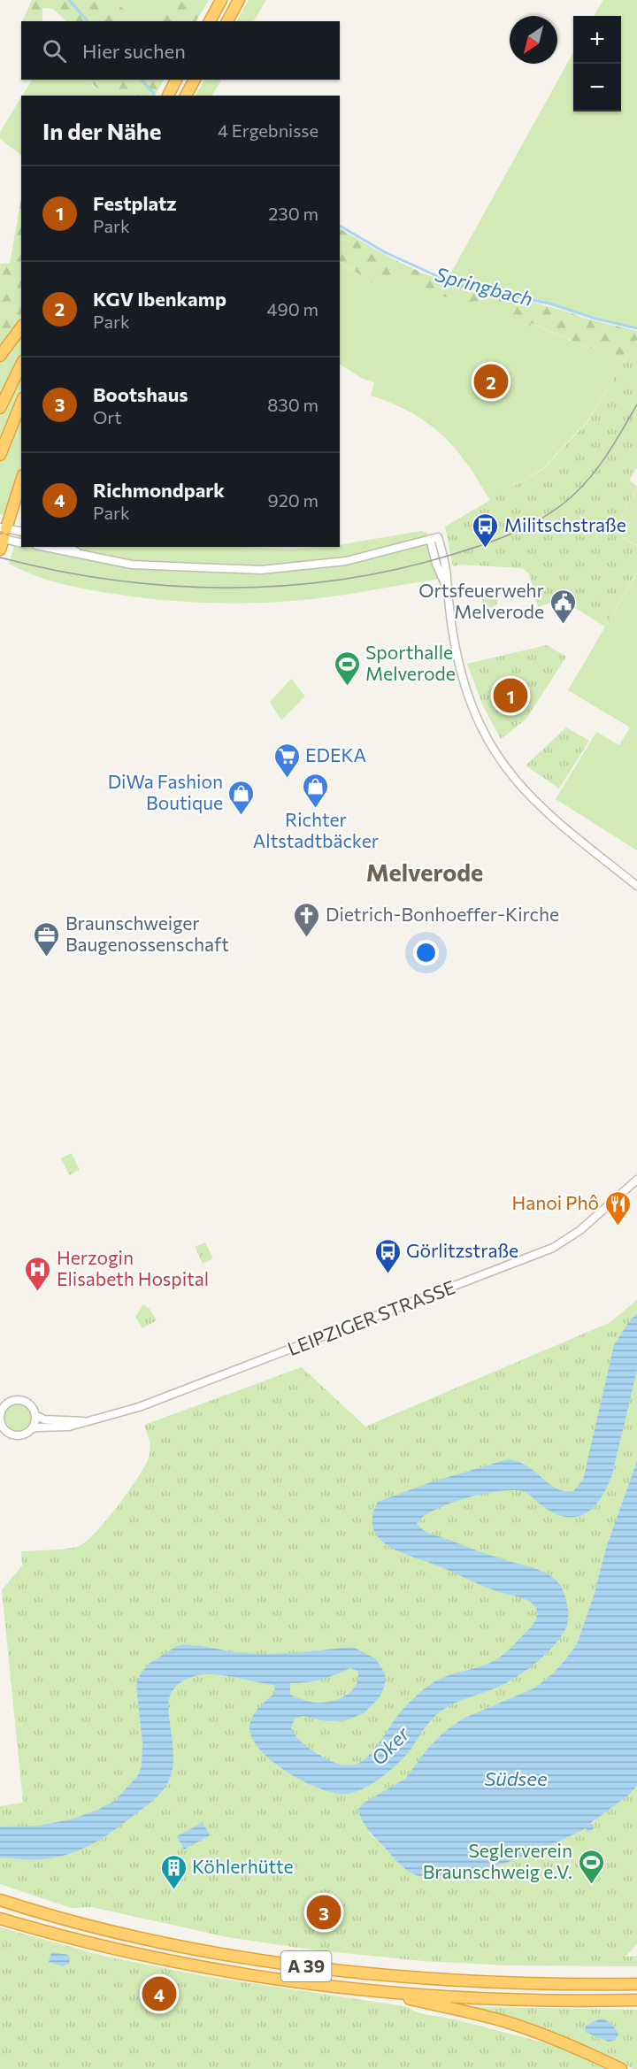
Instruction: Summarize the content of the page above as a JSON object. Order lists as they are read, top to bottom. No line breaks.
{"streets":{"highway":["A 39"],"street":["LEIPZIGER STRASSE"]},"districts":["Melverode"],"water":["Springbach","Oker","Südsee"],"places":{"bus stop":["Militschstraße","Görlitzstraße"],"public building":["Ortsfeuerwehr Melverode"],"sports":["Sporthalle Melverode","Seglerverein Braunschweig e.V."],"supermarket":["EDEKA"],"shop":["Richter Altstadtbäcker","DiWa Fashion Boutique"],"church":["Dietrich-Bonhoeffer-Kirche"],"office":["Braunschweiger Baugenossenschaft"],"restaurant":["Hanoi Phô"],"hospital":["Herzogin Elisabeth Hospital"],"building":["Köhlerhütte"]},"north":"bottom left","page":{"map_buttons":["+","−"],"search":"Hier suchen","heading":["In der Nähe","4 Ergebnisse"],"list":[{"mark":"1","name":"Festplatz","note":"Park","value":"230 m"},{"mark":"2","name":"KGV Ibenkamp","note":"Park","value":"490 m"},{"mark":"3","name":"Bootshaus","note":"Ort","value":"830 m"},{"mark":"4","name":"Richmondpark","note":"Park","value":"920 m"}],"pins":["2","1","3","4"]}}
